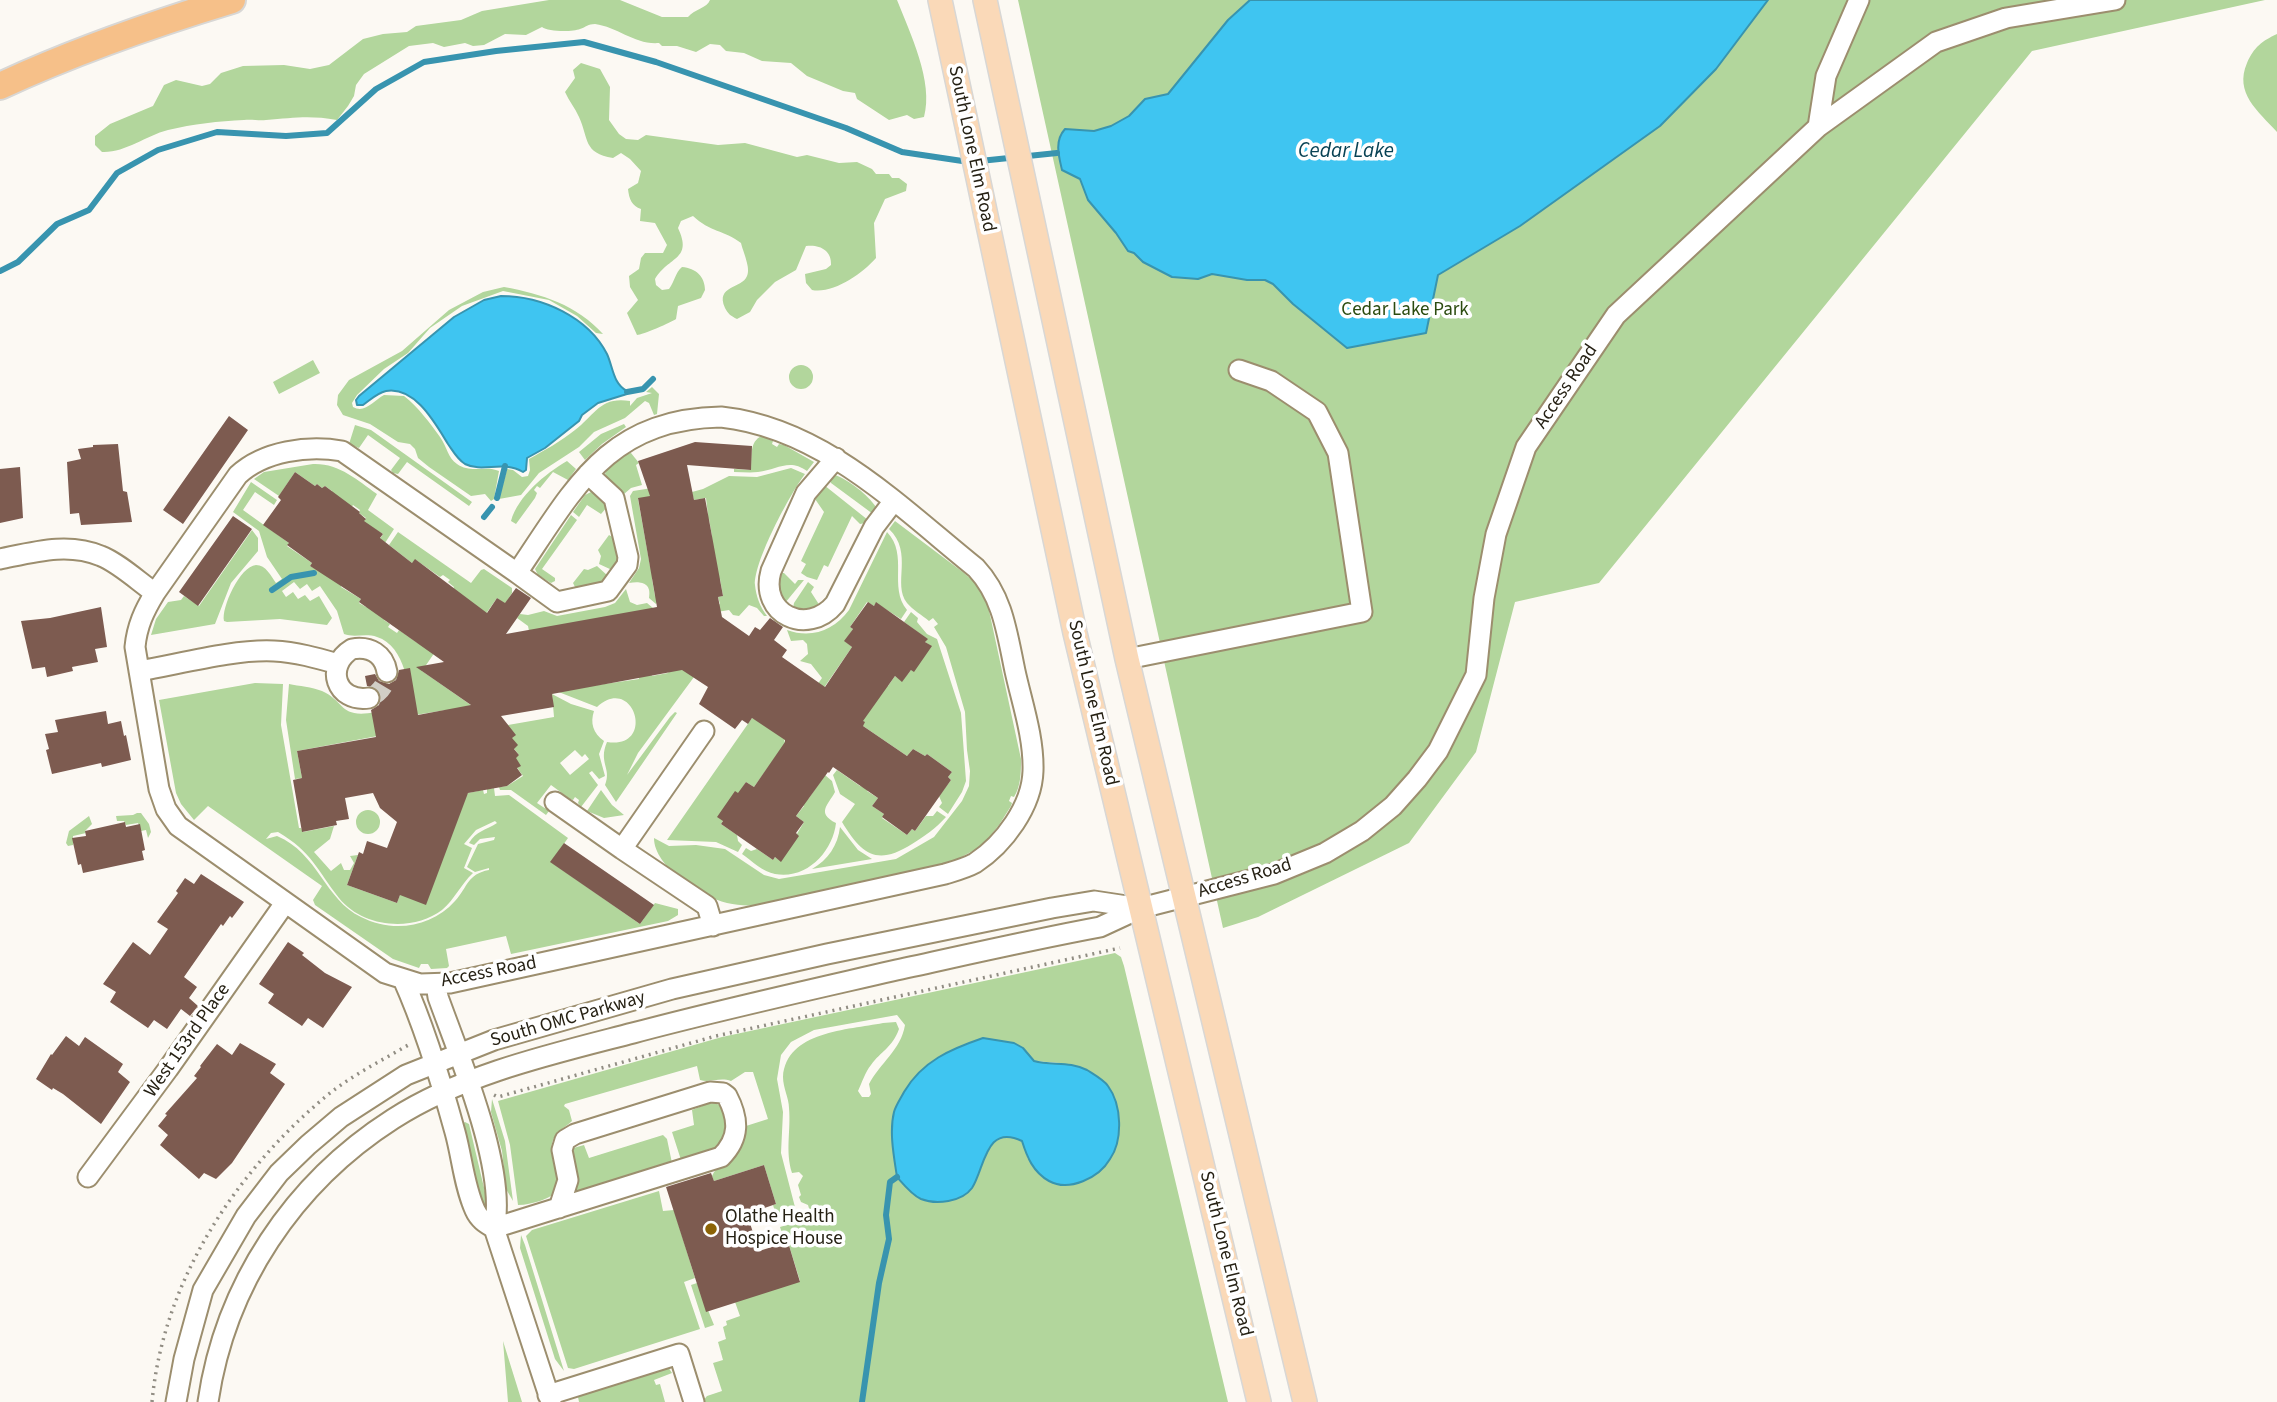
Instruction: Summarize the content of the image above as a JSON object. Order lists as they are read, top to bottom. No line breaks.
{"streets":{"main road":["South Lone Elm Road"],"street":["Access Road","South OMC Parkway","West 153rd Place"]},"crossings":[["South Lone Elm Road","South OMC Parkway"],["Access Road","South OMC Parkway"],["Access Road","West 153rd Place"]],"water":["Cedar Lake"],"parks":["Cedar Lake Park"],"places":["Olathe Health Hospice House"]}
